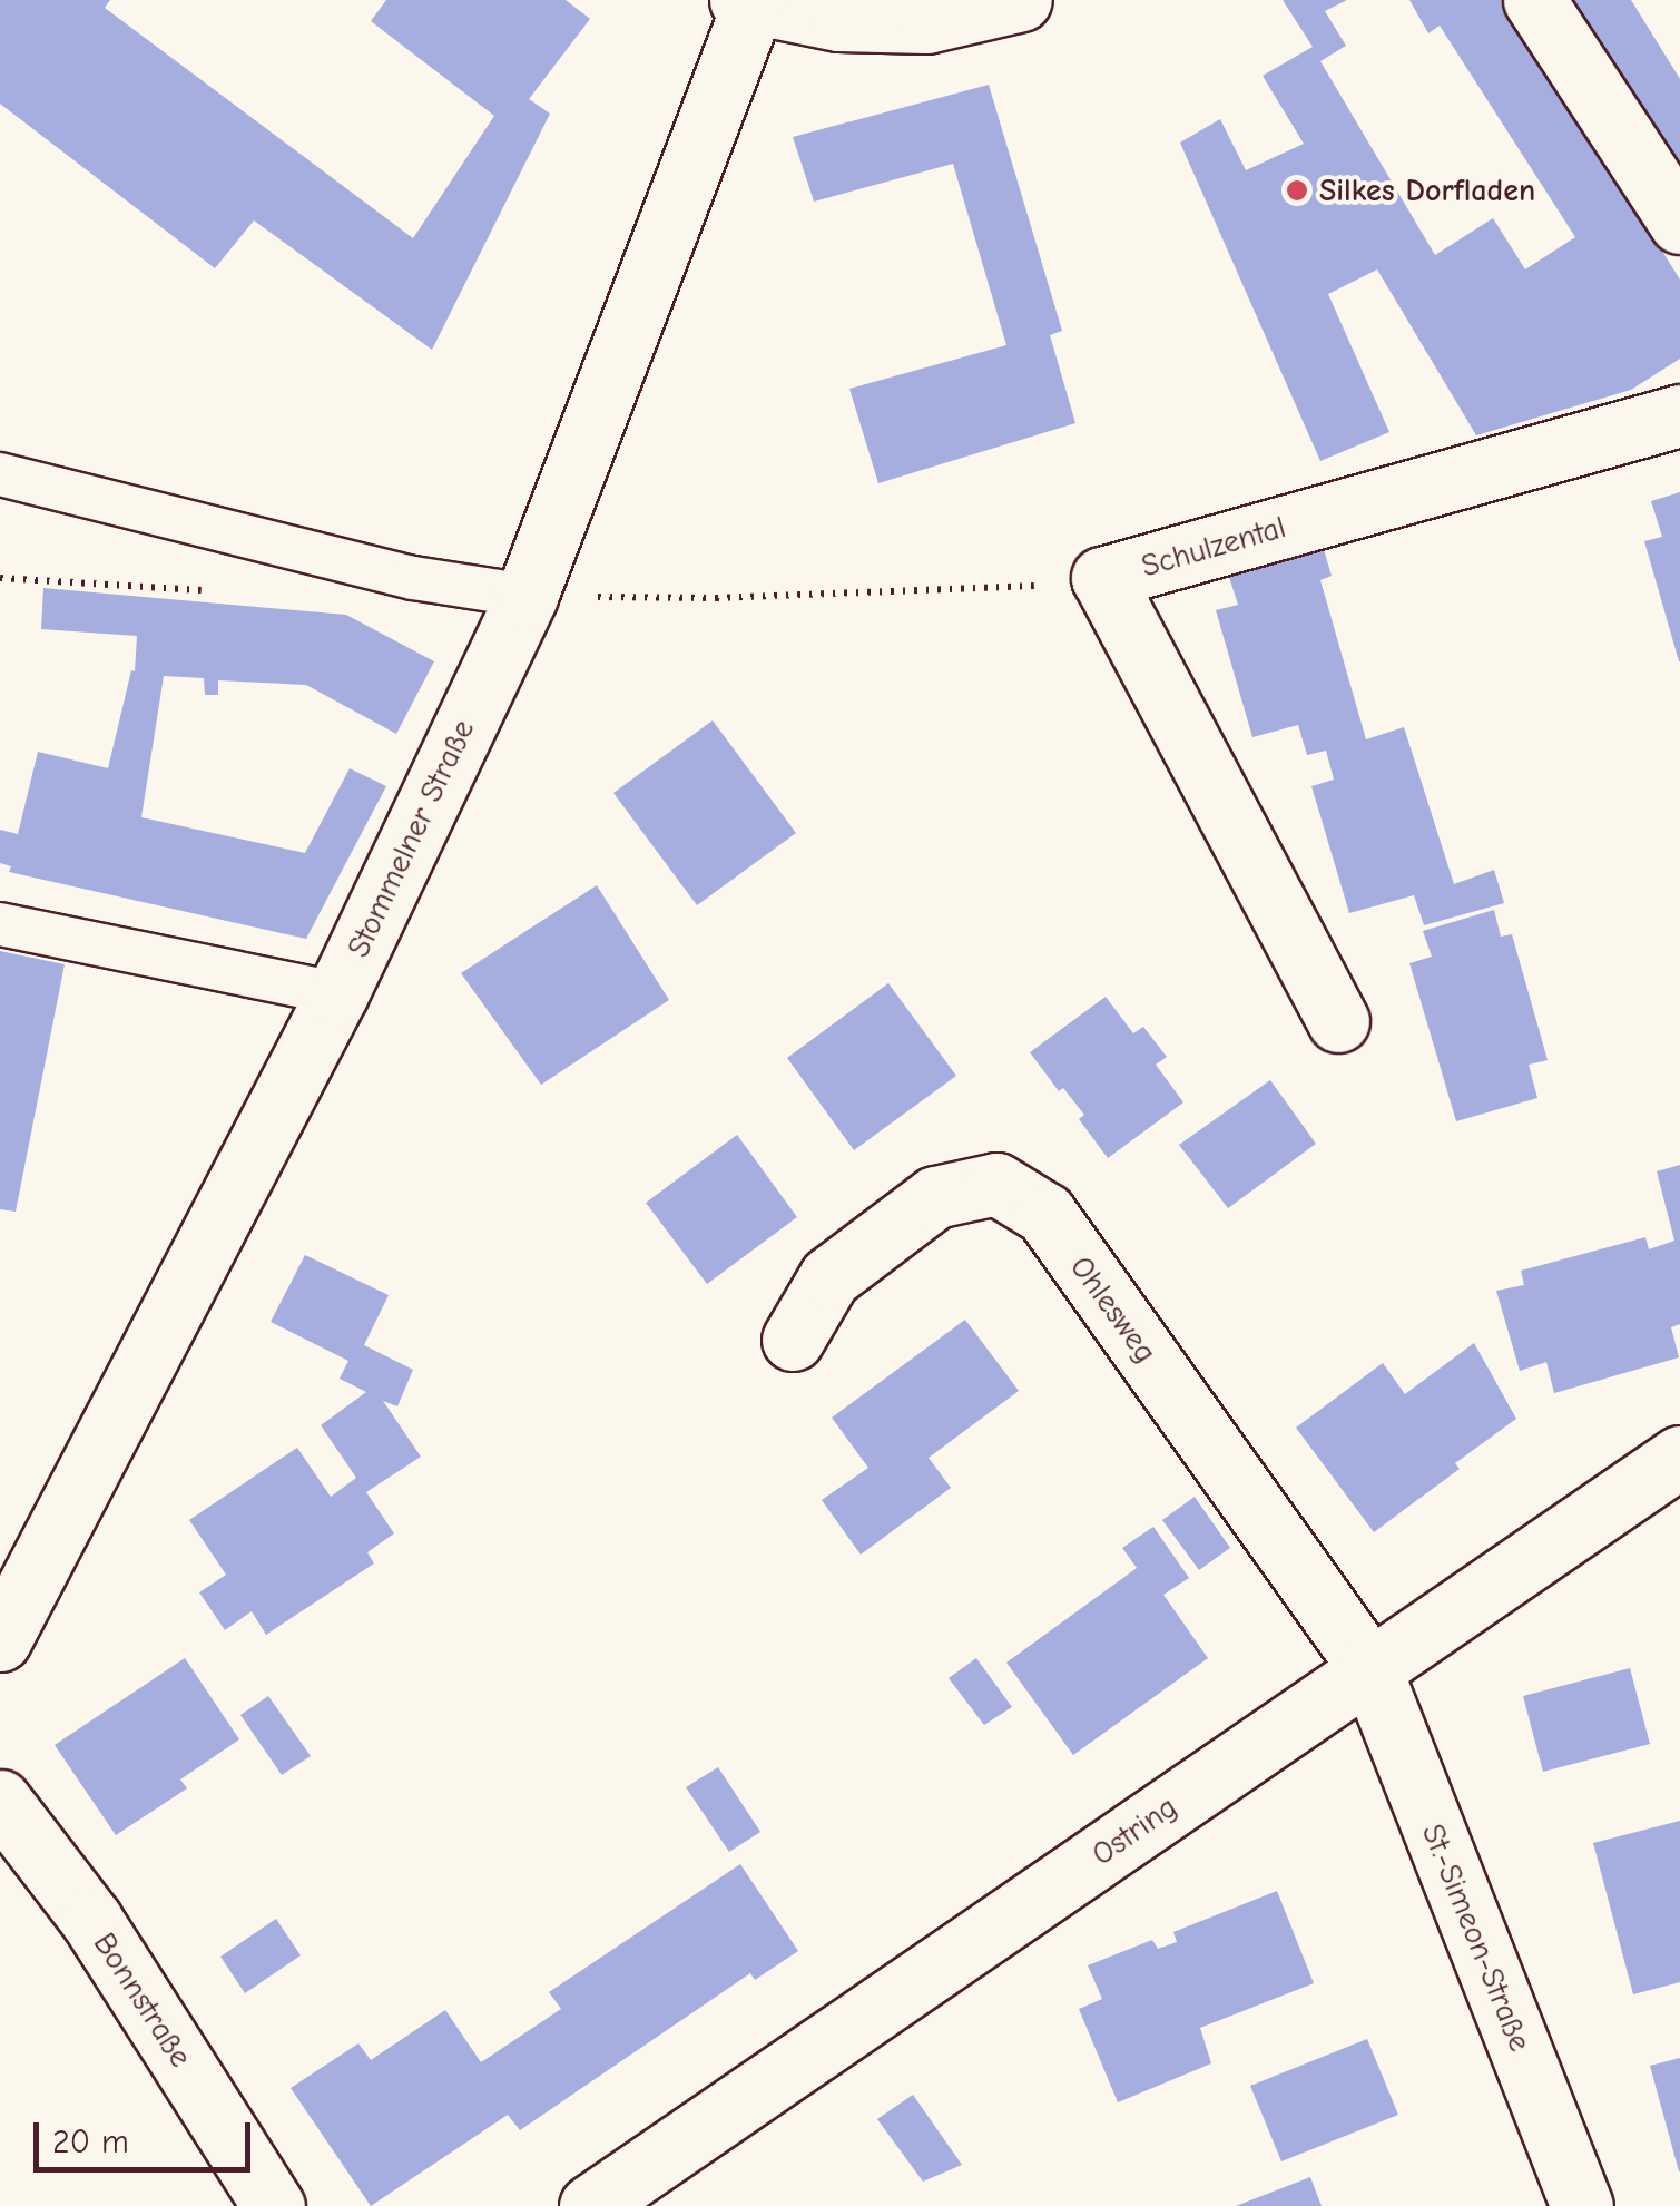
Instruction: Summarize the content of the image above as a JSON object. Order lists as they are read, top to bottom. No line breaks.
{"streets":{"street":["Schulzental","Stommelner Straße","Ohlesweg","Ostring","St.-Simeon-Straße","Bonnstraße"]},"crossings":[["Ohlesweg","Ostring"],["Ohlesweg","St.-Simeon-Straße"],["Ostring","St.-Simeon-Straße"]],"places":["Silkes Dorfladen"],"scale_bar":"20 m"}
